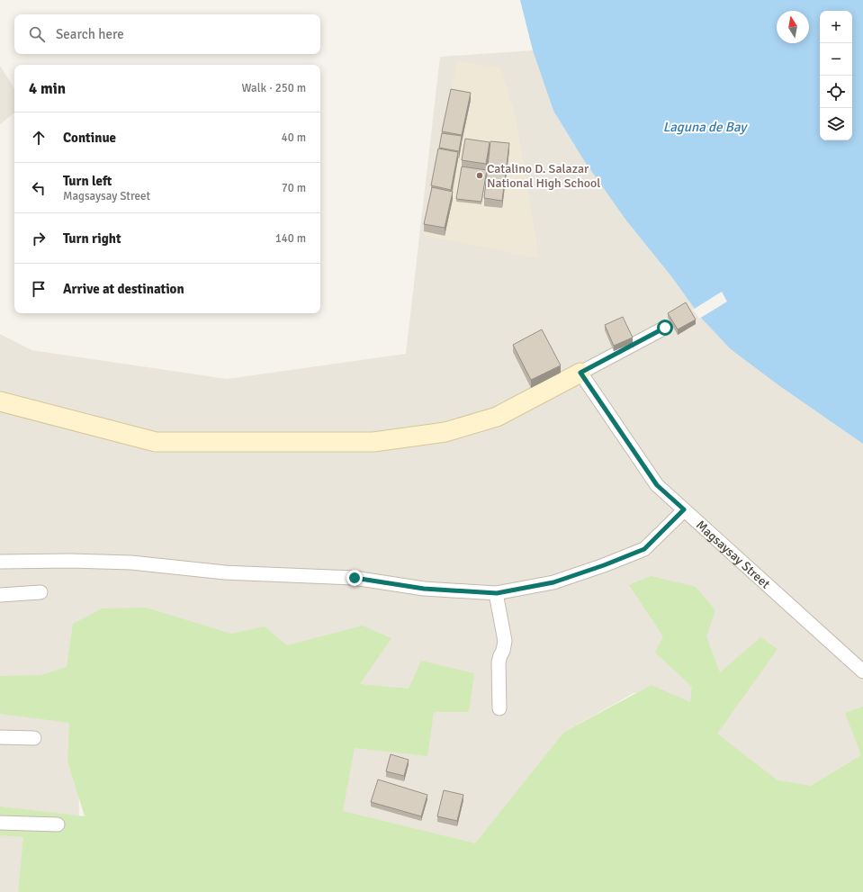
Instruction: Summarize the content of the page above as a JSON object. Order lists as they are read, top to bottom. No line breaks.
{"streets":{"street":["Magsaysay Street"]},"water":["Laguna de Bay"],"places":["Catalino D. Salazar National High School"],"north":"top","page":{"map_buttons":["+","−"],"search":"Search here","heading":["4 min","Walk · 250 m"],"list":[["Continue","40 m"],["Turn left","Magsaysay Street","70 m"],["Turn right","140 m"],"Arrive at destination"]}}
